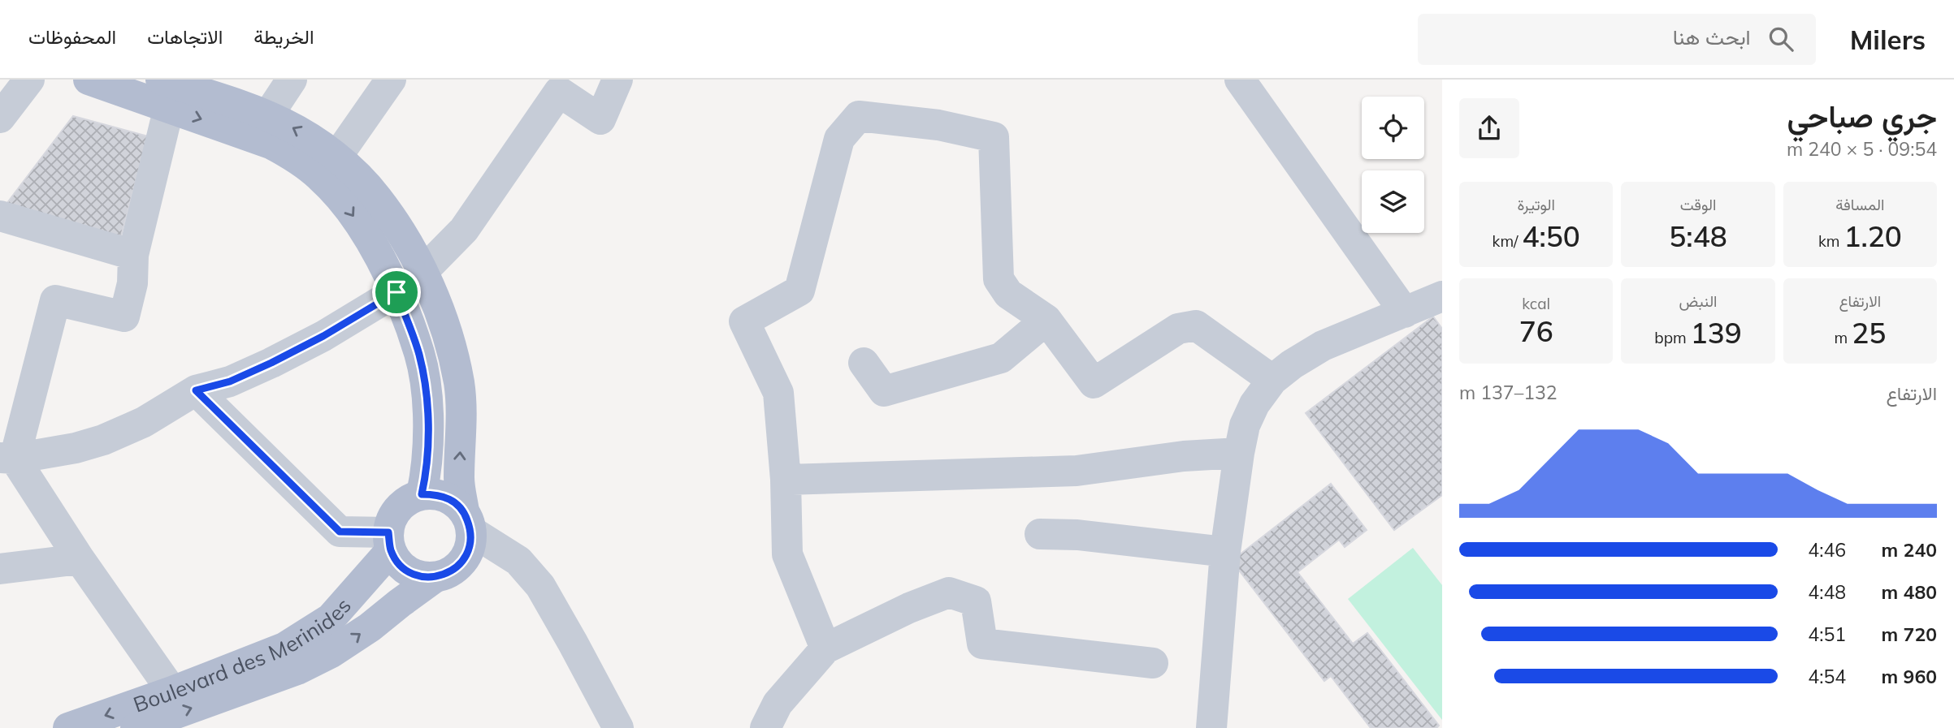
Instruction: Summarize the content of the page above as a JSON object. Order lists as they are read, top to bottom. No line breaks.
{"streets":{"main road":["Boulevard des Merinides"]},"page":{"header":"Milers","search":"ابحث هنا","nav":["الخريطة","الاتجاهات","المحفوظات"],"heading":["جري صباحي","09:54 · 5 × 240 m"],"stats":[["المسافة","1.20 km"],["الوقت","5:48"],["الوتيرة","4:50 /km"],["الارتفاع","25 m"],["النبض","139 bpm"],["kcal","76"]],"chart":["الارتفاع","132–137 m"],"list":[{"name":"240 m","note":"4:46"},{"name":"480 m","note":"4:48"},{"name":"720 m","note":"4:51"},{"name":"960 m","note":"4:54"}]}}
